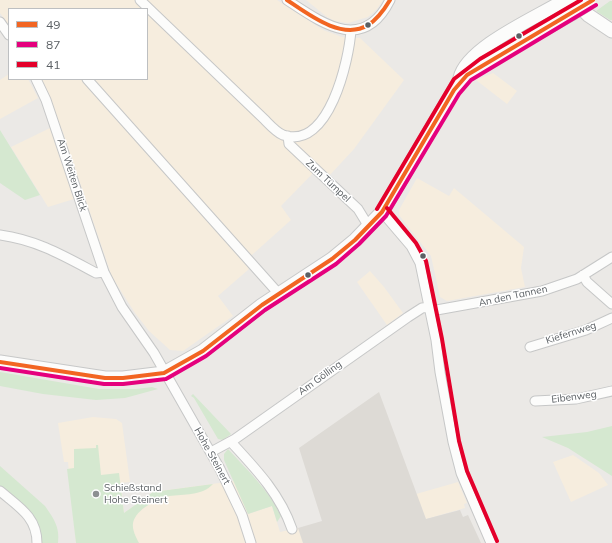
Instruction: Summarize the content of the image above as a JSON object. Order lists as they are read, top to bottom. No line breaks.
{"streets":{"street":["Am Weiten Blick","Zum Tümpel","An den Tannen","Kiefernweg","Am Gölling","Eibenweg","Hohe Steinert"]},"crossings":[["Am Weiten Blick","Hohe Steinert"],["An den Tannen","Am Gölling"],["Am Gölling","Hohe Steinert"]],"places":["Schießstand Hohe Steinert"],"lines":["transit line 49","transit line 41","transit line 87"],"legend":["49","87","41"]}
